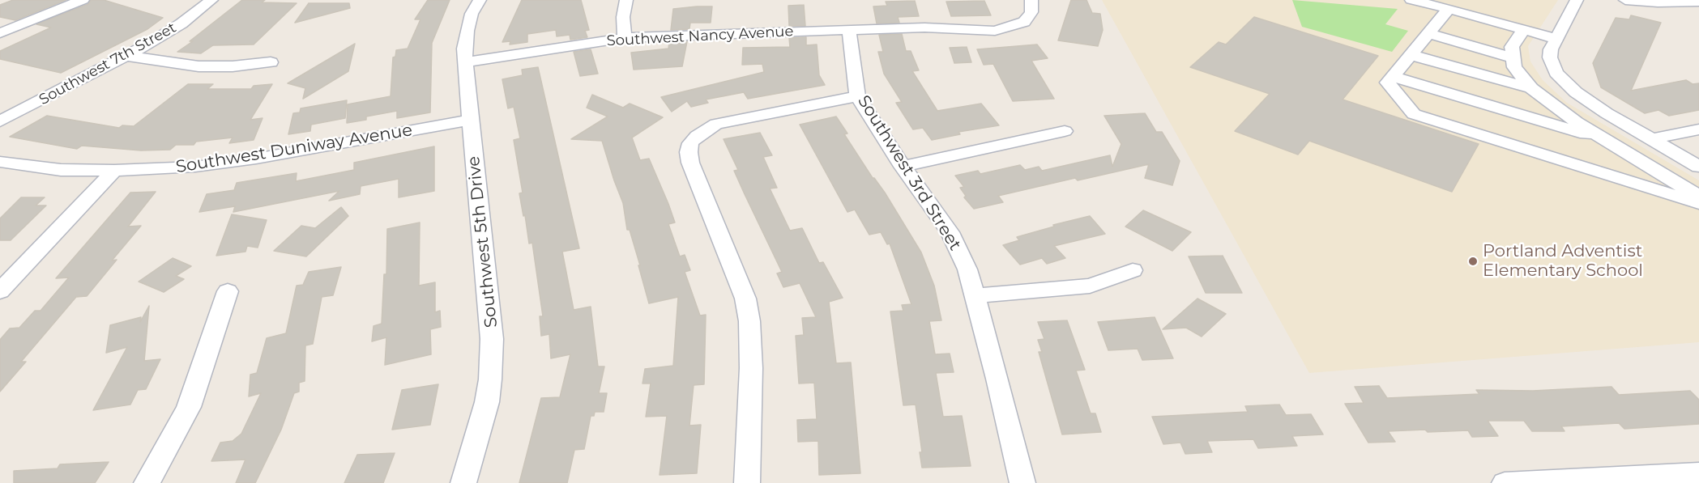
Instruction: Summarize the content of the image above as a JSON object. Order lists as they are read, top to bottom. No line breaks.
{"streets":{"street":["Southwest Nancy Avenue","Southwest 7th Street","Southwest Duniway Avenue","Southwest 3rd Street","Southwest 5th Drive"]},"crossings":[["Southwest Nancy Avenue","Southwest 3rd Street"],["Southwest Nancy Avenue","Southwest 5th Drive"],["Southwest Duniway Avenue","Southwest 5th Drive"]],"places":["Portland Adventist Elementary School"]}
